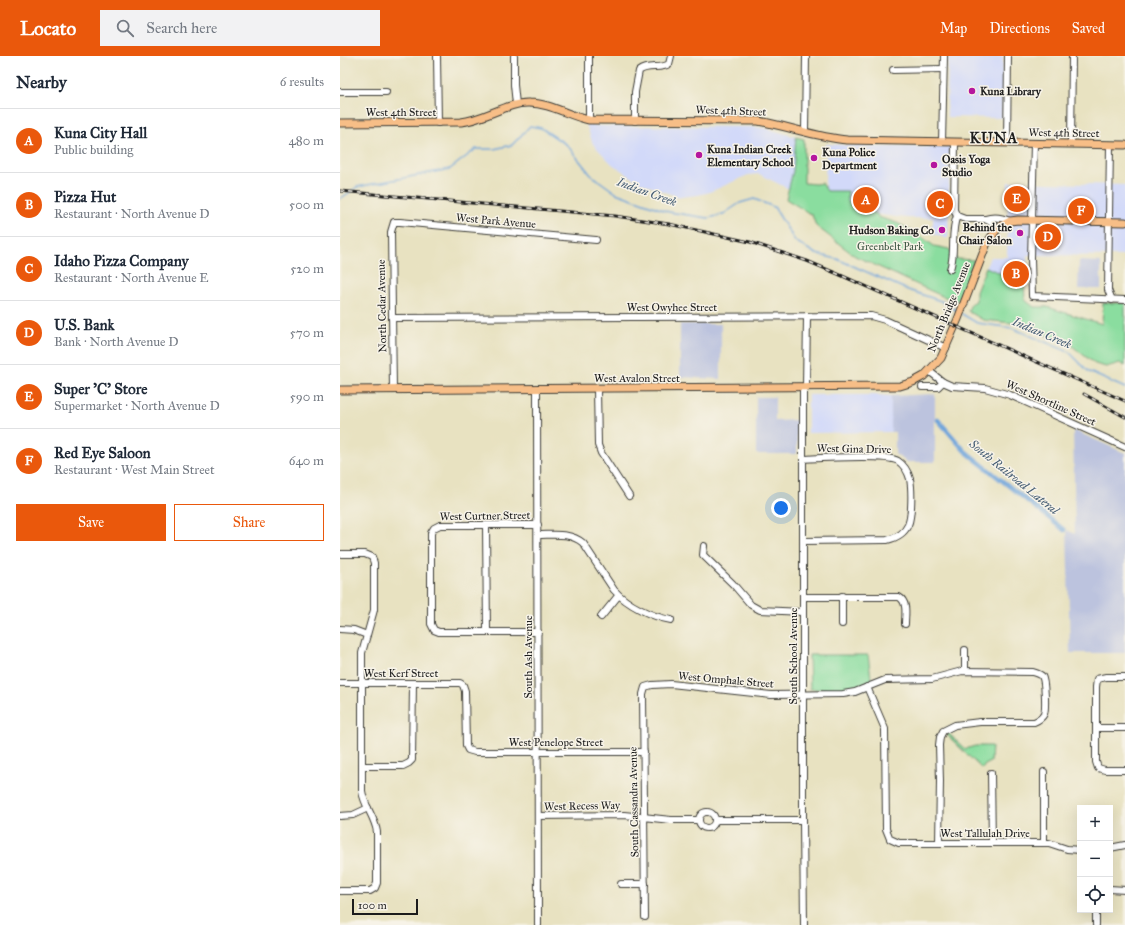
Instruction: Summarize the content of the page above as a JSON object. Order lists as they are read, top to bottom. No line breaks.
{"streets":{"main road":["West 4th Street","North Bridge Avenue","West Avalon Street"],"street":["West Park Avenue","North Cedar Avenue","West Owyhee Street","West Shortline Street","West Gina Drive","West Curtner Street","South School Avenue","South Ash Avenue","West Kerf Street","West Omphale Street","West Penelope Street","South Cassandra Avenue","West Recess Way","West Tallulah Drive"]},"crossings":[["West Park Avenue","North Cedar Avenue"],["North Cedar Avenue","West Owyhee Street"],["North Cedar Avenue","West Avalon Street"],["West Owyhee Street","North Bridge Avenue"],["West Owyhee Street","South School Avenue"],["North Bridge Avenue","West Avalon Street"],["North Bridge Avenue","West Shortline Street"],["West Avalon Street","West Shortline Street"],["West Avalon Street","South School Avenue"],["West Avalon Street","South Ash Avenue"],["West Gina Drive","South School Avenue"],["West Curtner Street","South Ash Avenue"],["South School Avenue","West Omphale Street"],["South School Avenue","West Recess Way"],["South Ash Avenue","West Penelope Street"],["South Ash Avenue","West Recess Way"],["West Kerf Street","West Penelope Street"],["West Omphale Street","South Cassandra Avenue"],["West Omphale Street","West Tallulah Drive"],["West Penelope Street","South Cassandra Avenue"],["South Cassandra Avenue","West Recess Way"]],"districts":["KUNA"],"water":["Indian Creek","South Railroad Lateral"],"parks":["Greenbelt Park"],"places":["Kuna Library","Kuna Indian Creek Elementary School","Kuna Police Department","Oasis Yoga Studio","Hudson Baking Co","Behind the Chair Salon"],"scale_bar":"100 m","page":{"header":"Locato","search":"Search here","nav":["Map","Directions","Saved"],"heading":["Nearby","6 results"],"list":[{"mark":"A","name":"Kuna City Hall","note":"Public building","value":"480 m"},{"mark":"B","name":"Pizza Hut","note":"Restaurant · North Avenue D","value":"500 m"},{"mark":"C","name":"Idaho Pizza Company","note":"Restaurant · North Avenue E","value":"520 m"},{"mark":"D","name":"U.S. Bank","note":"Bank · North Avenue D","value":"570 m"},{"mark":"E","name":"Super 'C' Store","note":"Supermarket · North Avenue D","value":"590 m"},{"mark":"F","name":"Red Eye Saloon","note":"Restaurant · West Main Street","value":"640 m"}],"pins":["E","A","C","F","D","B"],"buttons":["Save","Share"],"map_buttons":["+","−"],"scale":"100 m"}}
